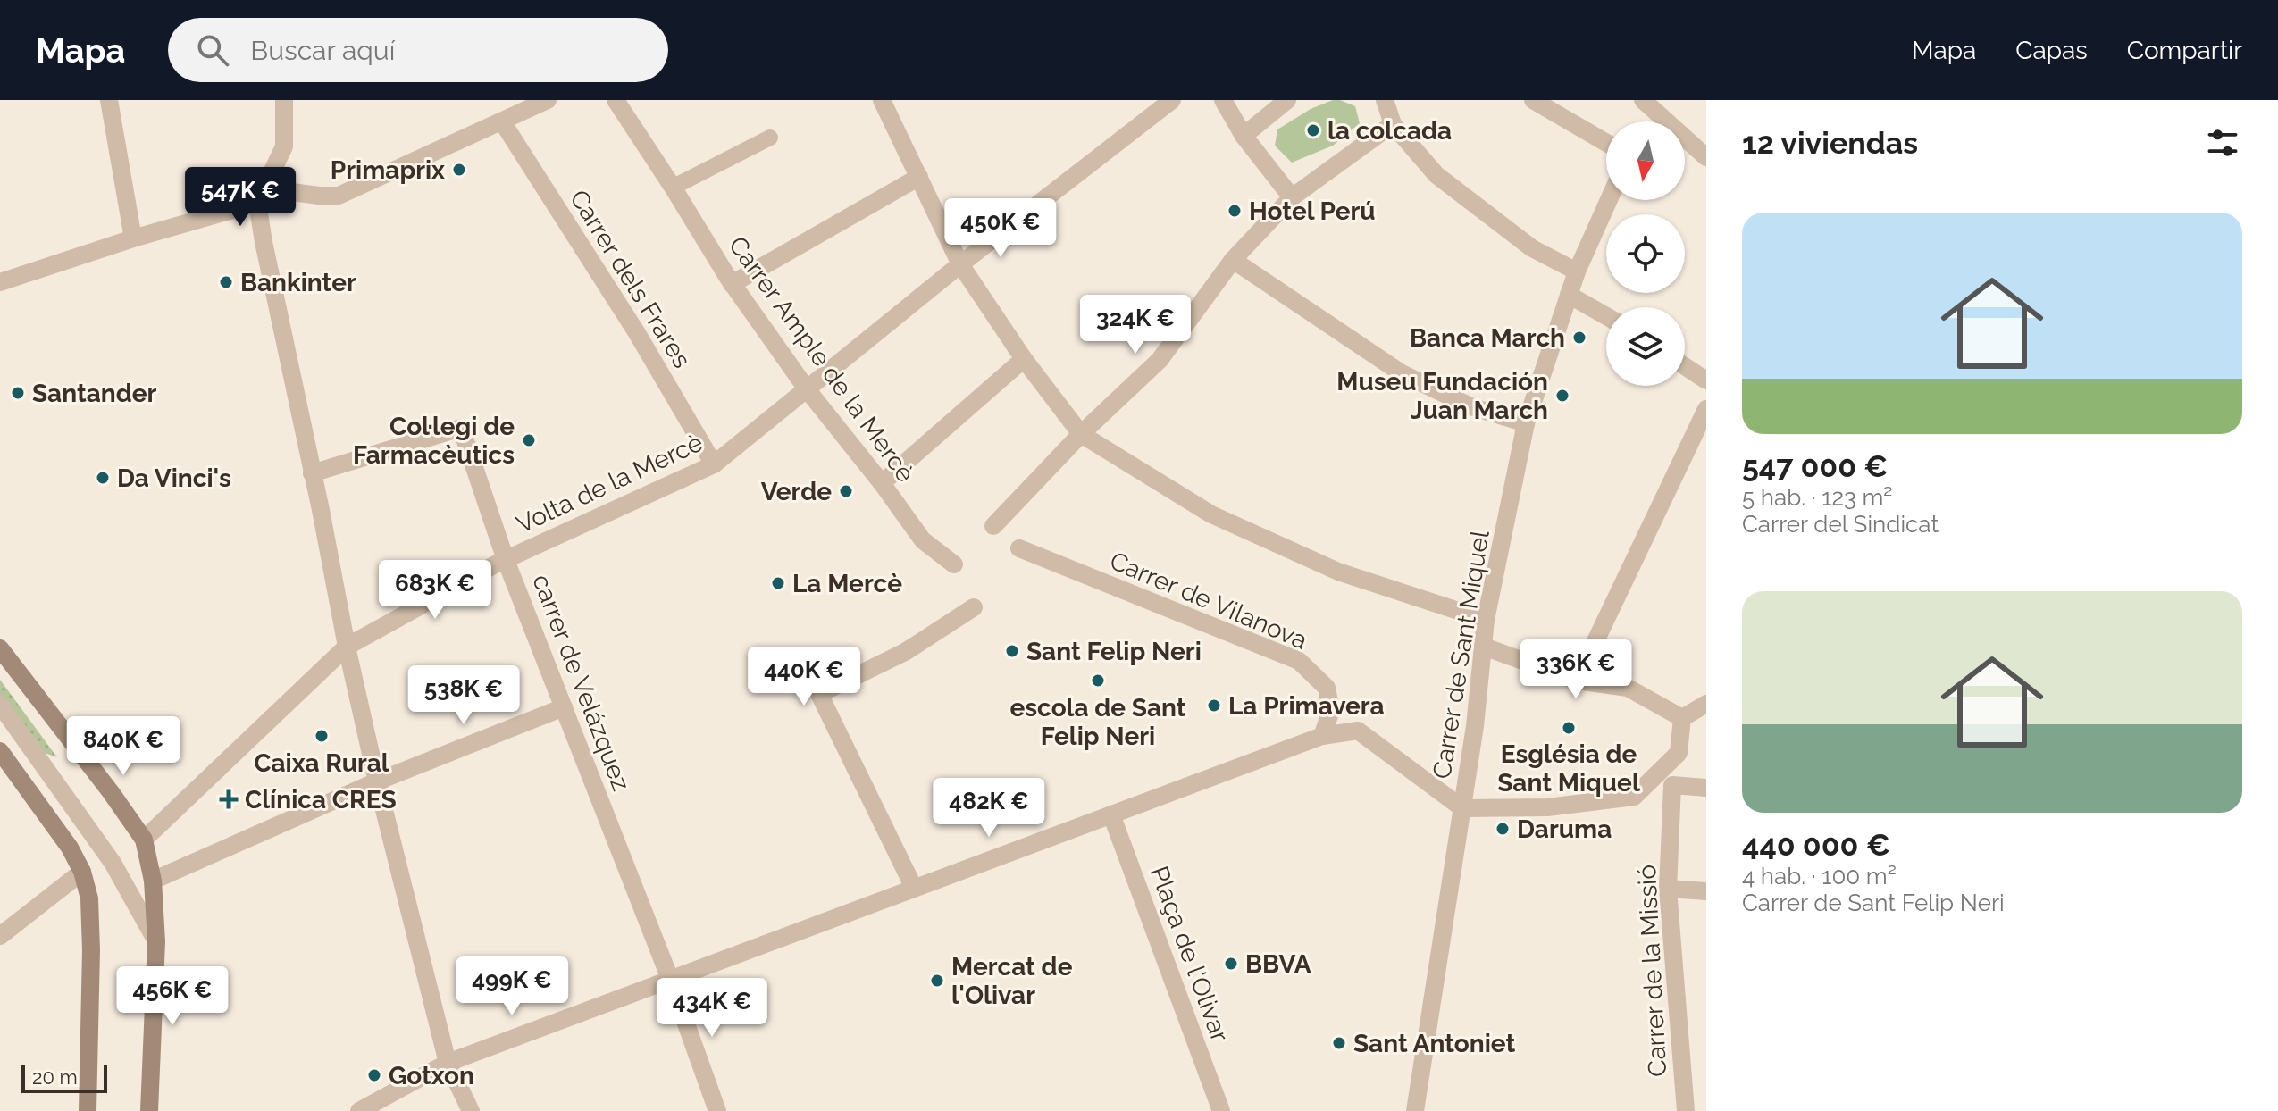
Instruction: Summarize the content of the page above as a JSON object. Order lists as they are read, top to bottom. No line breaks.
{"streets":{"street":["Carrer dels Frares","Carrer Ample de la Mercè","Volta de la Mercè","Carrer de Vilanova","Carrer de Sant Miquel","carrer de Velázquez","Plaça de l'Olivar","Carrer de la Missió"]},"crossings":[["Carrer dels Frares","Volta de la Mercè"],["Carrer Ample de la Mercè","Volta de la Mercè"],["Volta de la Mercè","carrer de Velázquez"]],"places":{"other":["la colcada","Primaprix","Hotel Perú","Bankinter","Banca March","Santander","Museu Fundación Juan March","Col·legi de Farmacèutics","Da Vinci's","Verde","La Mercè","Sant Felip Neri","escola de Sant Felip Neri","La Primavera","Església de Sant Miquel","Caixa Rural","Daruma","BBVA","Mercat de l'Olivar","Sant Antoniet","Gotxon"],"health":["Clínica CRES"]},"scale_bar":"20 m","north":"bottom","page":{"header":"Mapa","search":"Buscar aquí","nav":["Mapa","Capas","Compartir"],"heading":"12 viviendas","price":["547K €","450K €","324K €","683K €","336K €","440K €","538K €","840K €","482K €","499K €","456K €","434K €"],"list":[{"name":"547 000 €","note":"5 hab. · 123 m² · Carrer del Sindicat"},{"name":"440 000 €","note":"4 hab. · 100 m² · Carrer de Sant Felip Neri"}],"scale":"20 m"}}
